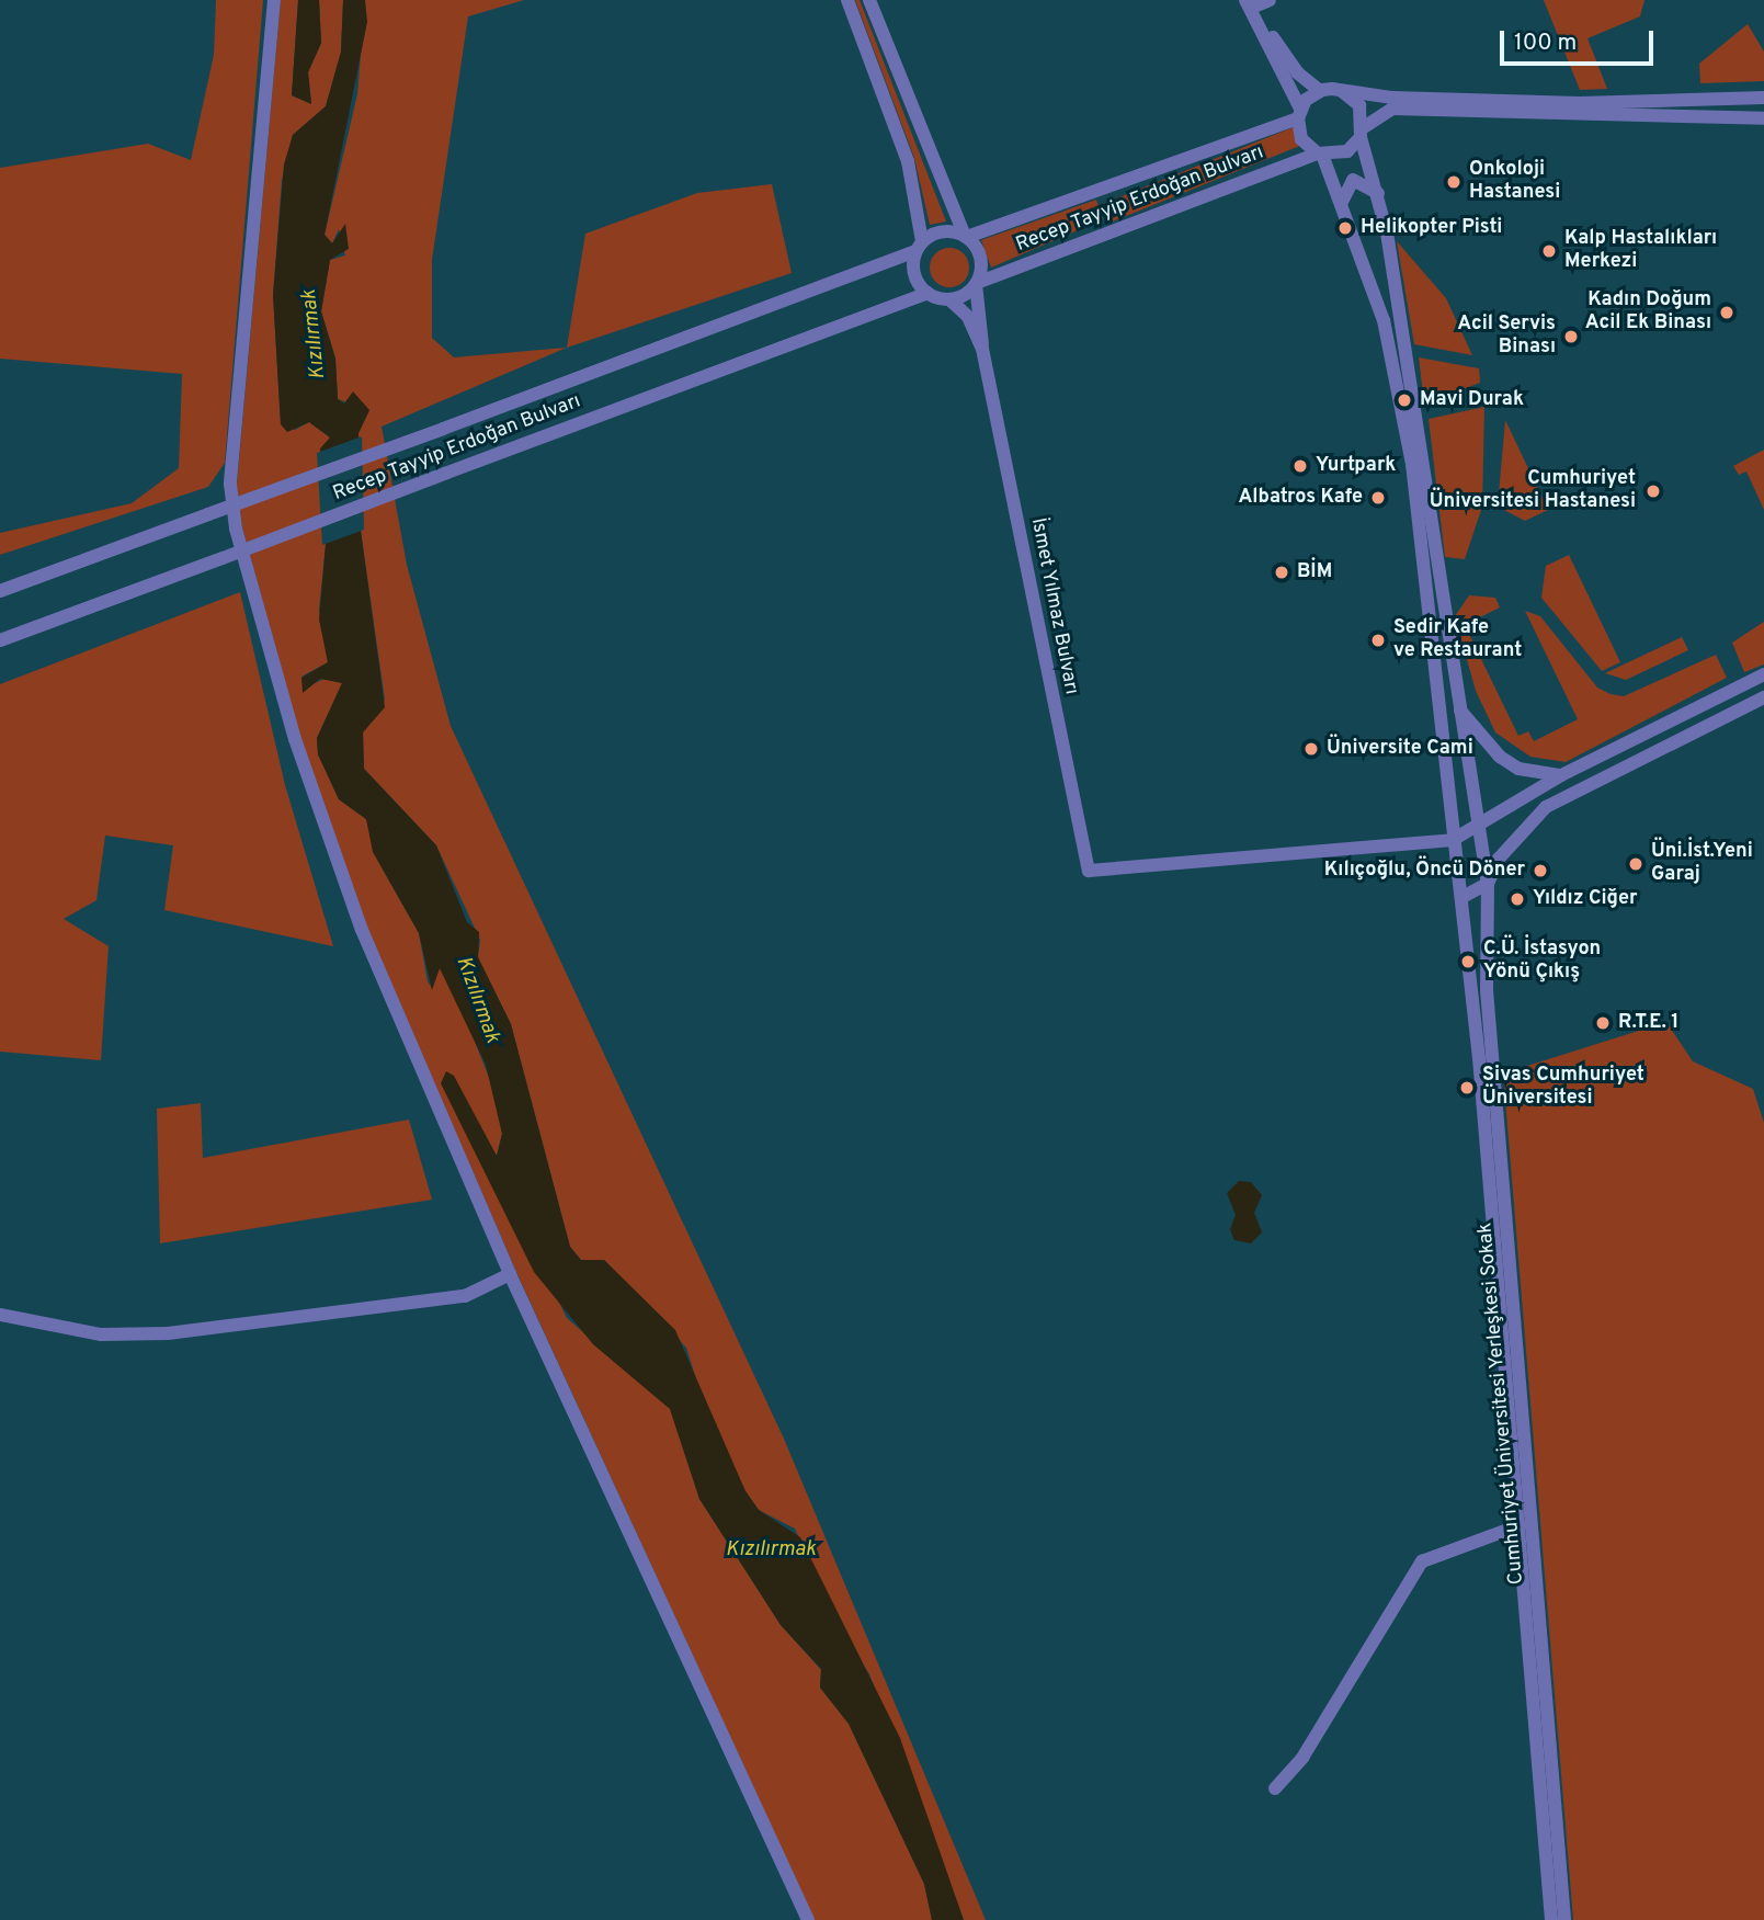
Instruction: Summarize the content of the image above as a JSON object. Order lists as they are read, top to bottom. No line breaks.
{"streets":{"street":["Recep Tayyip Erdoğan Bulvarı","İsmet Yılmaz Bulvarı","Cumhuriyet Üniversitesi Yerleşkesi Sokak"]},"crossings":[["Recep Tayyip Erdoğan Bulvarı","İsmet Yılmaz Bulvarı"],["Recep Tayyip Erdoğan Bulvarı","Cumhuriyet Üniversitesi Yerleşkesi Sokak"],["İsmet Yılmaz Bulvarı","Cumhuriyet Üniversitesi Yerleşkesi Sokak"]],"water":["Kızılırmak"],"places":["Onkoloji Hastanesi","Helikopter Pisti","Kalp Hastalıkları Merkezi","Kadın Doğum Acil Ek Binası","Acil Servis Binası","Mavi Durak","Yurtpark","Cumhuriyet Üniversitesi Hastanesi","Albatros Kafe","BİM","Sedir Kafe ve Restaurant","Üniversite Cami","Üni.İst.Yeni Garaj","Kılıçoğlu, Öncü Döner","Yıldız Ciğer","C.Ü. İstasyon Yönü Çıkış","R.T.E. 1","Sivas Cumhuriyet Üniversitesi"],"scale_bar":"100 m"}
